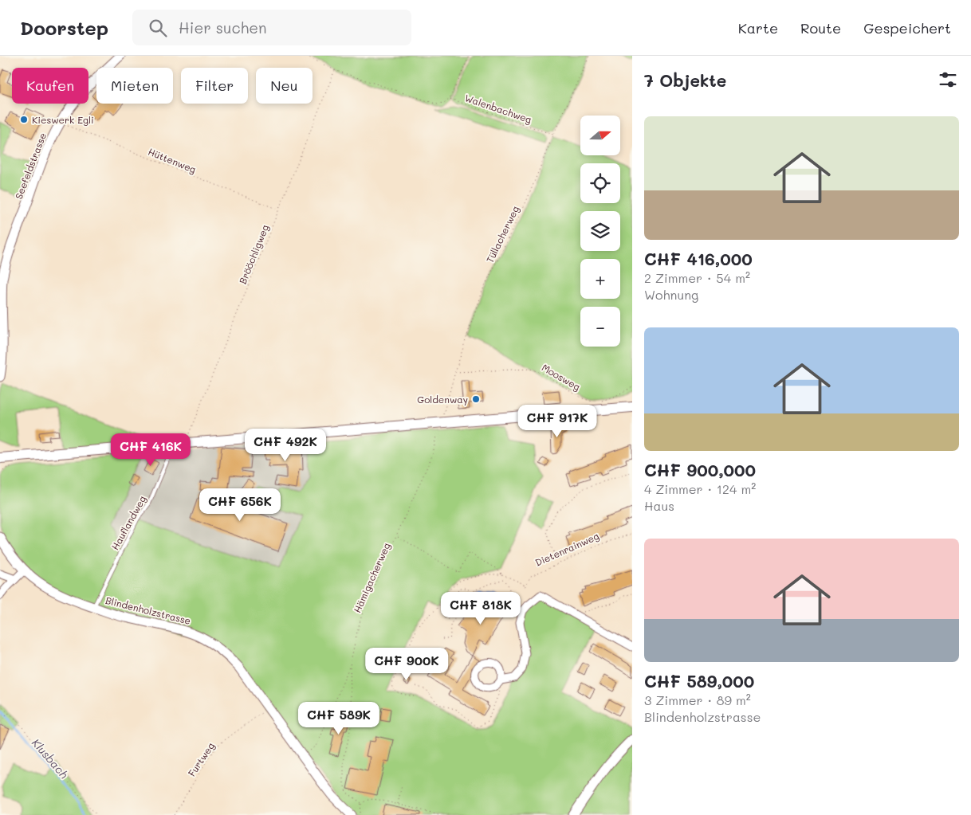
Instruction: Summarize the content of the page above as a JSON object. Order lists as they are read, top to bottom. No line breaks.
{"streets":{"street":["Seefeldstrasse","Blindenholzstrasse"],"lane":["Hauflandweg"],"path":["Walenbachweg","Hüttenweg","Tüllacherweg","Brööchligweg","Moosweg","Dietenrainweg","Hämigacherweg","Furtweg"]},"crossings":[["Walenbachweg","Tüllacherweg"],["Walenbachweg","Brööchligweg"],["Hüttenweg","Seefeldstrasse"],["Hüttenweg","Brööchligweg"],["Tüllacherweg","Moosweg"],["Tüllacherweg","Hämigacherweg"],["Hauflandweg","Blindenholzstrasse"],["Hämigacherweg","Blindenholzstrasse"],["Blindenholzstrasse","Furtweg"]],"water":["Klusbach"],"places":["Kieswerk Egli","Goldenway"],"north":"right","page":{"header":"Doorstep","search":"Hier suchen","nav":["Karte","Route","Gespeichert"],"heading":"7 Objekte","chip":["Kaufen","Mieten","Filter","Neu"],"list":[{"name":"CHF 416,000","note":"2 Zimmer · 54 m² · Wohnung"},{"name":"CHF 900,000","note":"4 Zimmer · 124 m² · Haus"},{"name":"CHF 589,000","note":"3 Zimmer · 89 m² · Blindenholzstrasse"}],"map_buttons":["+","−"],"price":["CHF 917K","CHF 492K","CHF 416K","CHF 656K","CHF 818K","CHF 900K","CHF 589K"]}}
